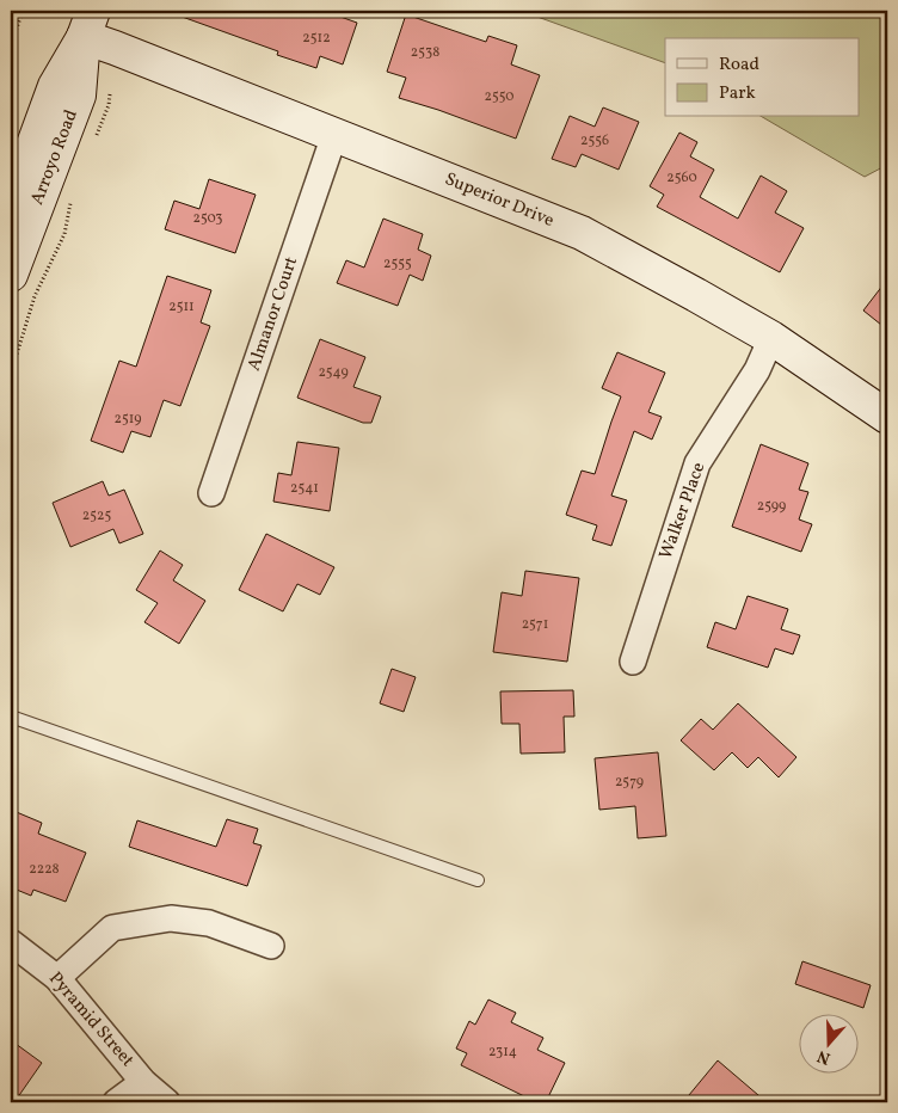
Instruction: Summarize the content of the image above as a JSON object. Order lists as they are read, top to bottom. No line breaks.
{"streets":{"street":["Arroyo Road","Superior Drive","Almanor Court","Walker Place","Pyramid Street"]},"crossings":[["Arroyo Road","Superior Drive"],["Superior Drive","Almanor Court"],["Superior Drive","Walker Place"]],"house_numbers":["2512","2538","2550","2556","2560","2503","2555","2511","2549","2519","2541","2599","2525","2571","2579","2228","2314"],"legend":["Road","Park"],"north":"bottom"}
